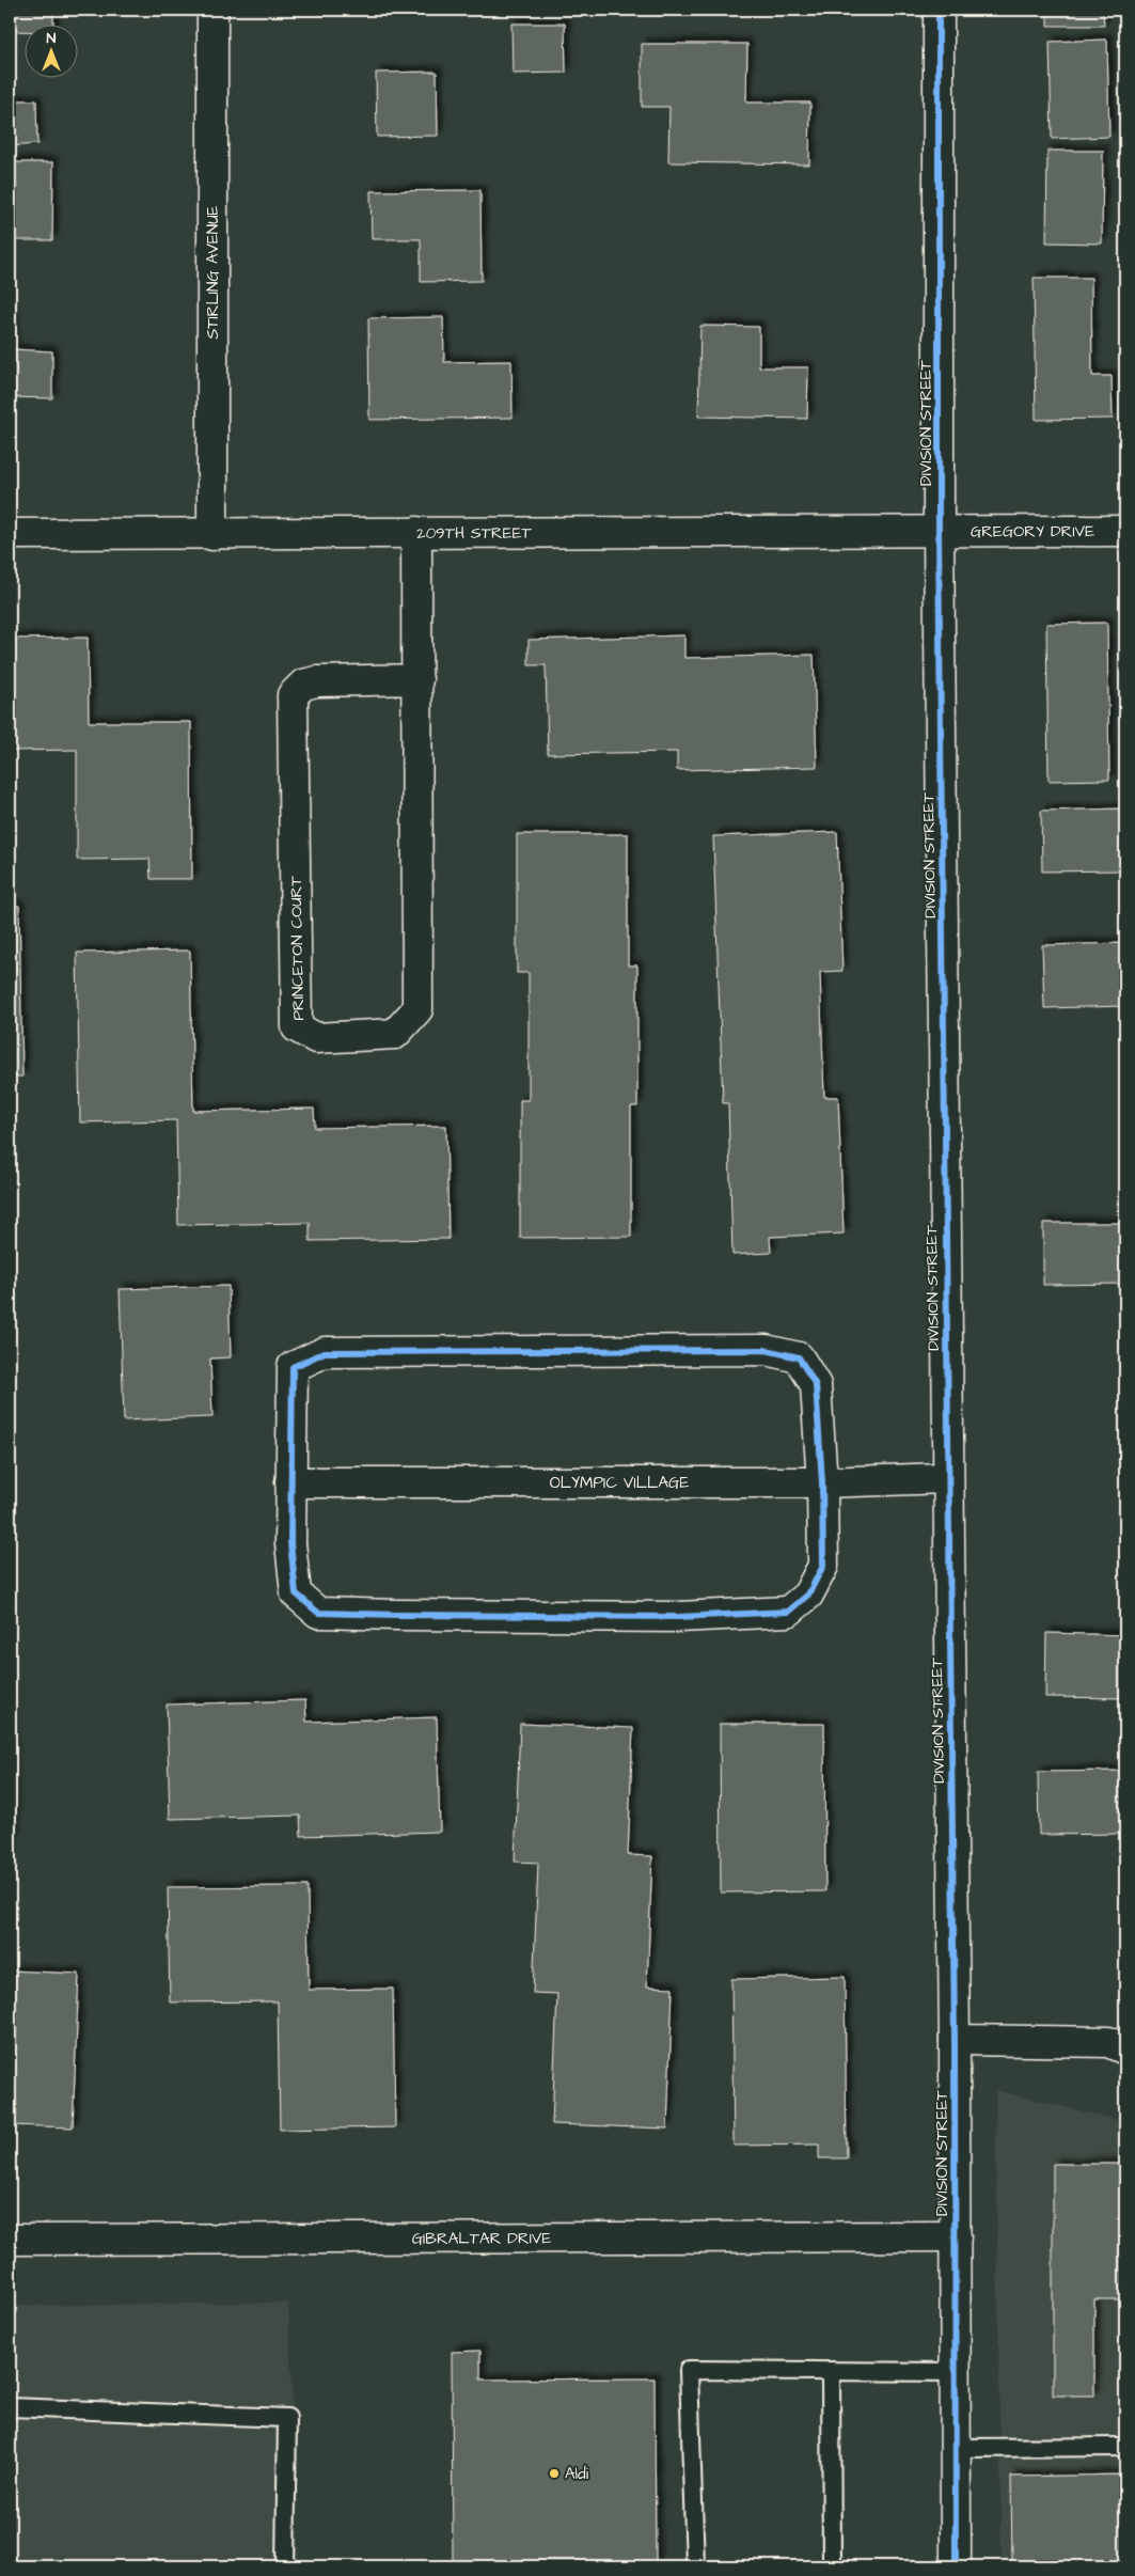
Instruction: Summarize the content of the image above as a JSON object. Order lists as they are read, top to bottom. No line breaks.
{"streets":{"street":["STIRLING AVENUE","DIVISION STREET","GREGORY DRIVE","209TH STREET","PRINCETON COURT","OLYMPIC VILLAGE","GIBRALTAR DRIVE"]},"crossings":[["STIRLING AVENUE","209TH STREET"],["DIVISION STREET","GREGORY DRIVE"],["DIVISION STREET","209TH STREET"],["DIVISION STREET","OLYMPIC VILLAGE"],["DIVISION STREET","GIBRALTAR DRIVE"],["GREGORY DRIVE","209TH STREET"],["209TH STREET","PRINCETON COURT"]],"places":["Aldi"],"north":"top"}
